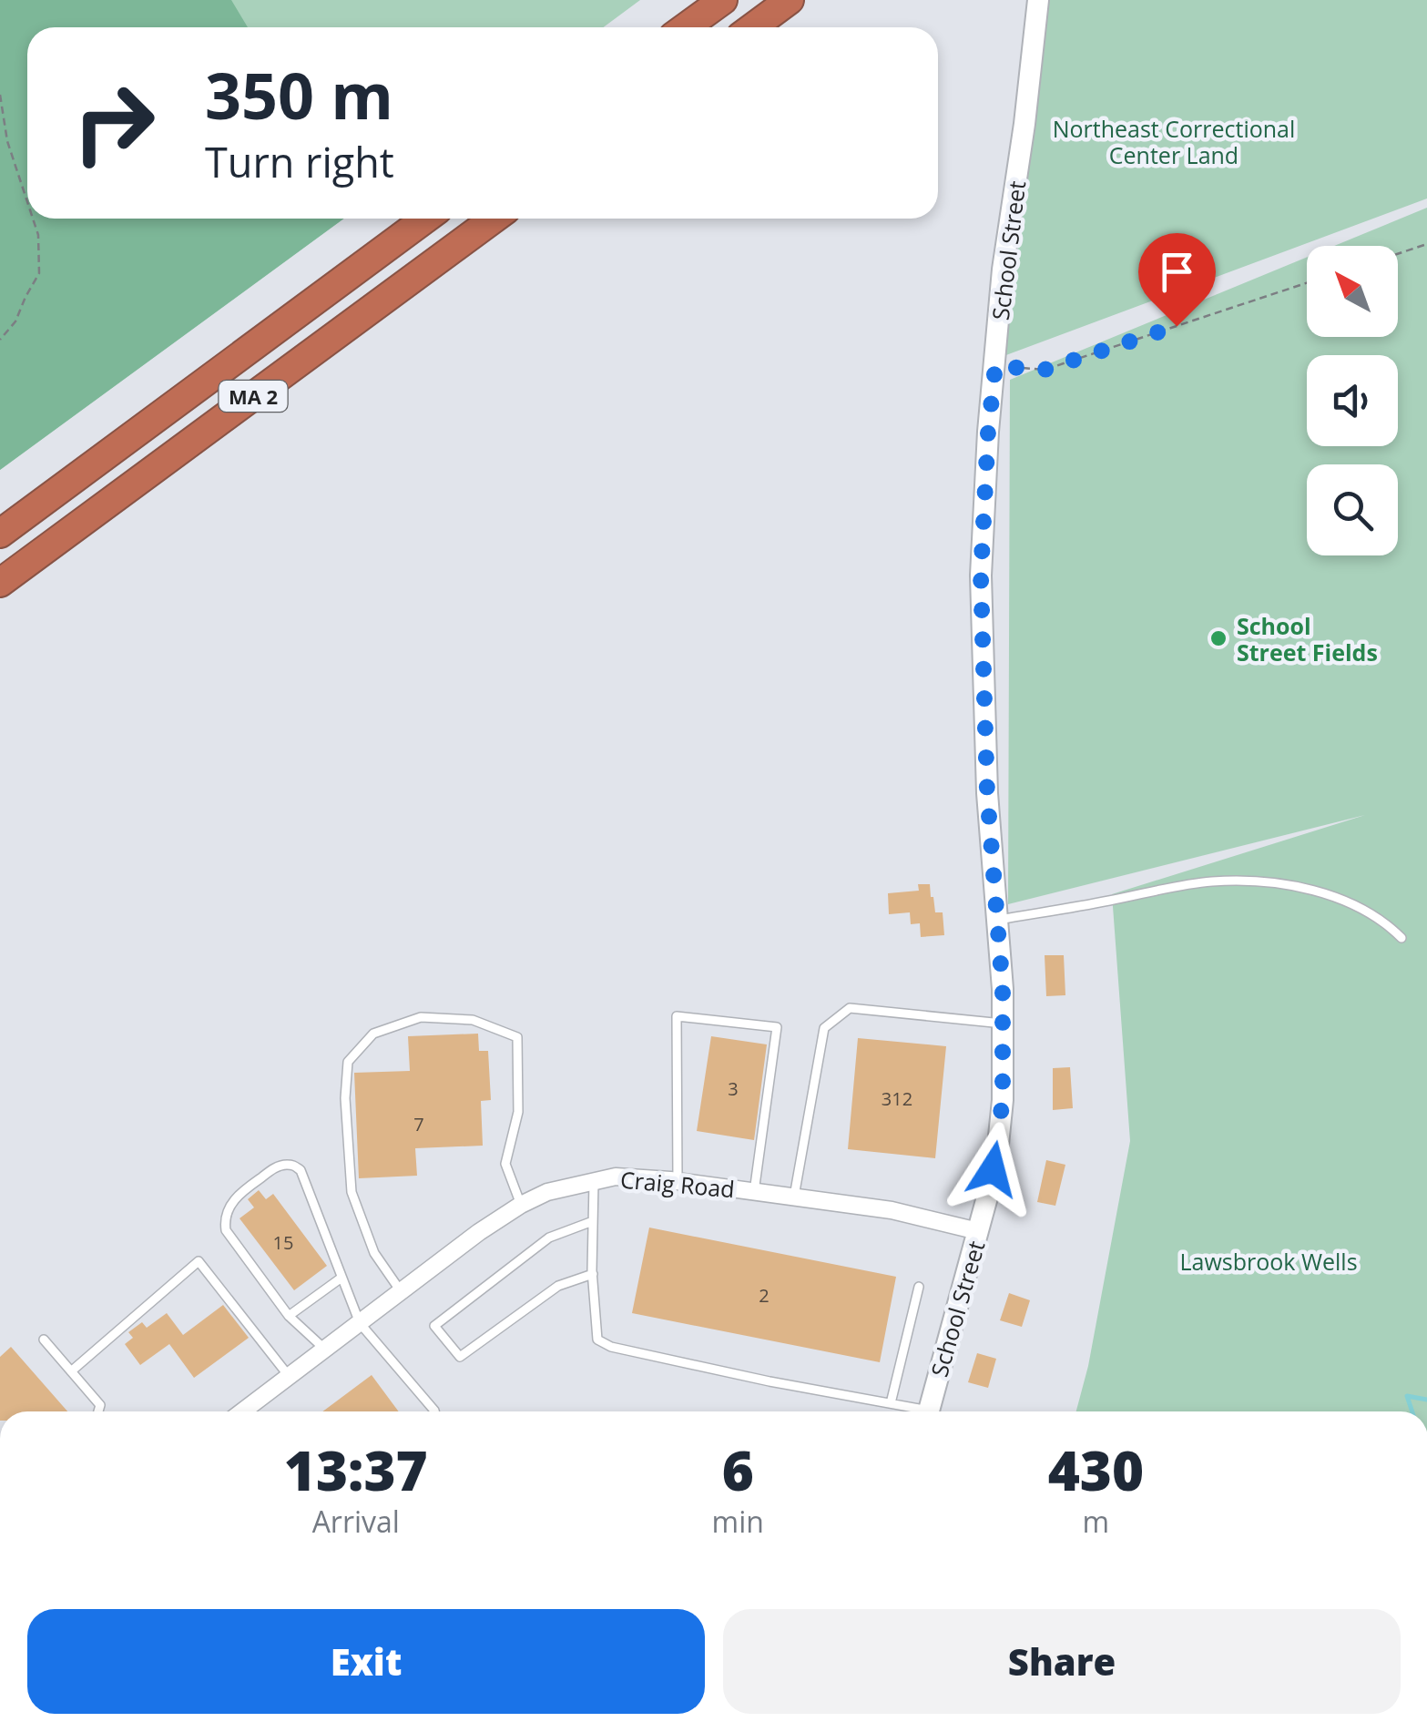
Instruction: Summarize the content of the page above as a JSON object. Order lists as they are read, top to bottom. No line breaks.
{"streets":{"highway":["MA 2"],"street":["School Street","Craig Road"]},"crossings":[["School Street","Craig Road"]],"parks":["Northeast Correctional Center Land","Lawsbrook Wells"],"places":["School Street Fields"],"house_numbers":["3","312","7","15","2"],"north":"top left","page":{"turn":["350 m","Turn right"],"eta":["13:37","Arrival","6","min","430","m"],"buttons":["Exit","Share"]}}
